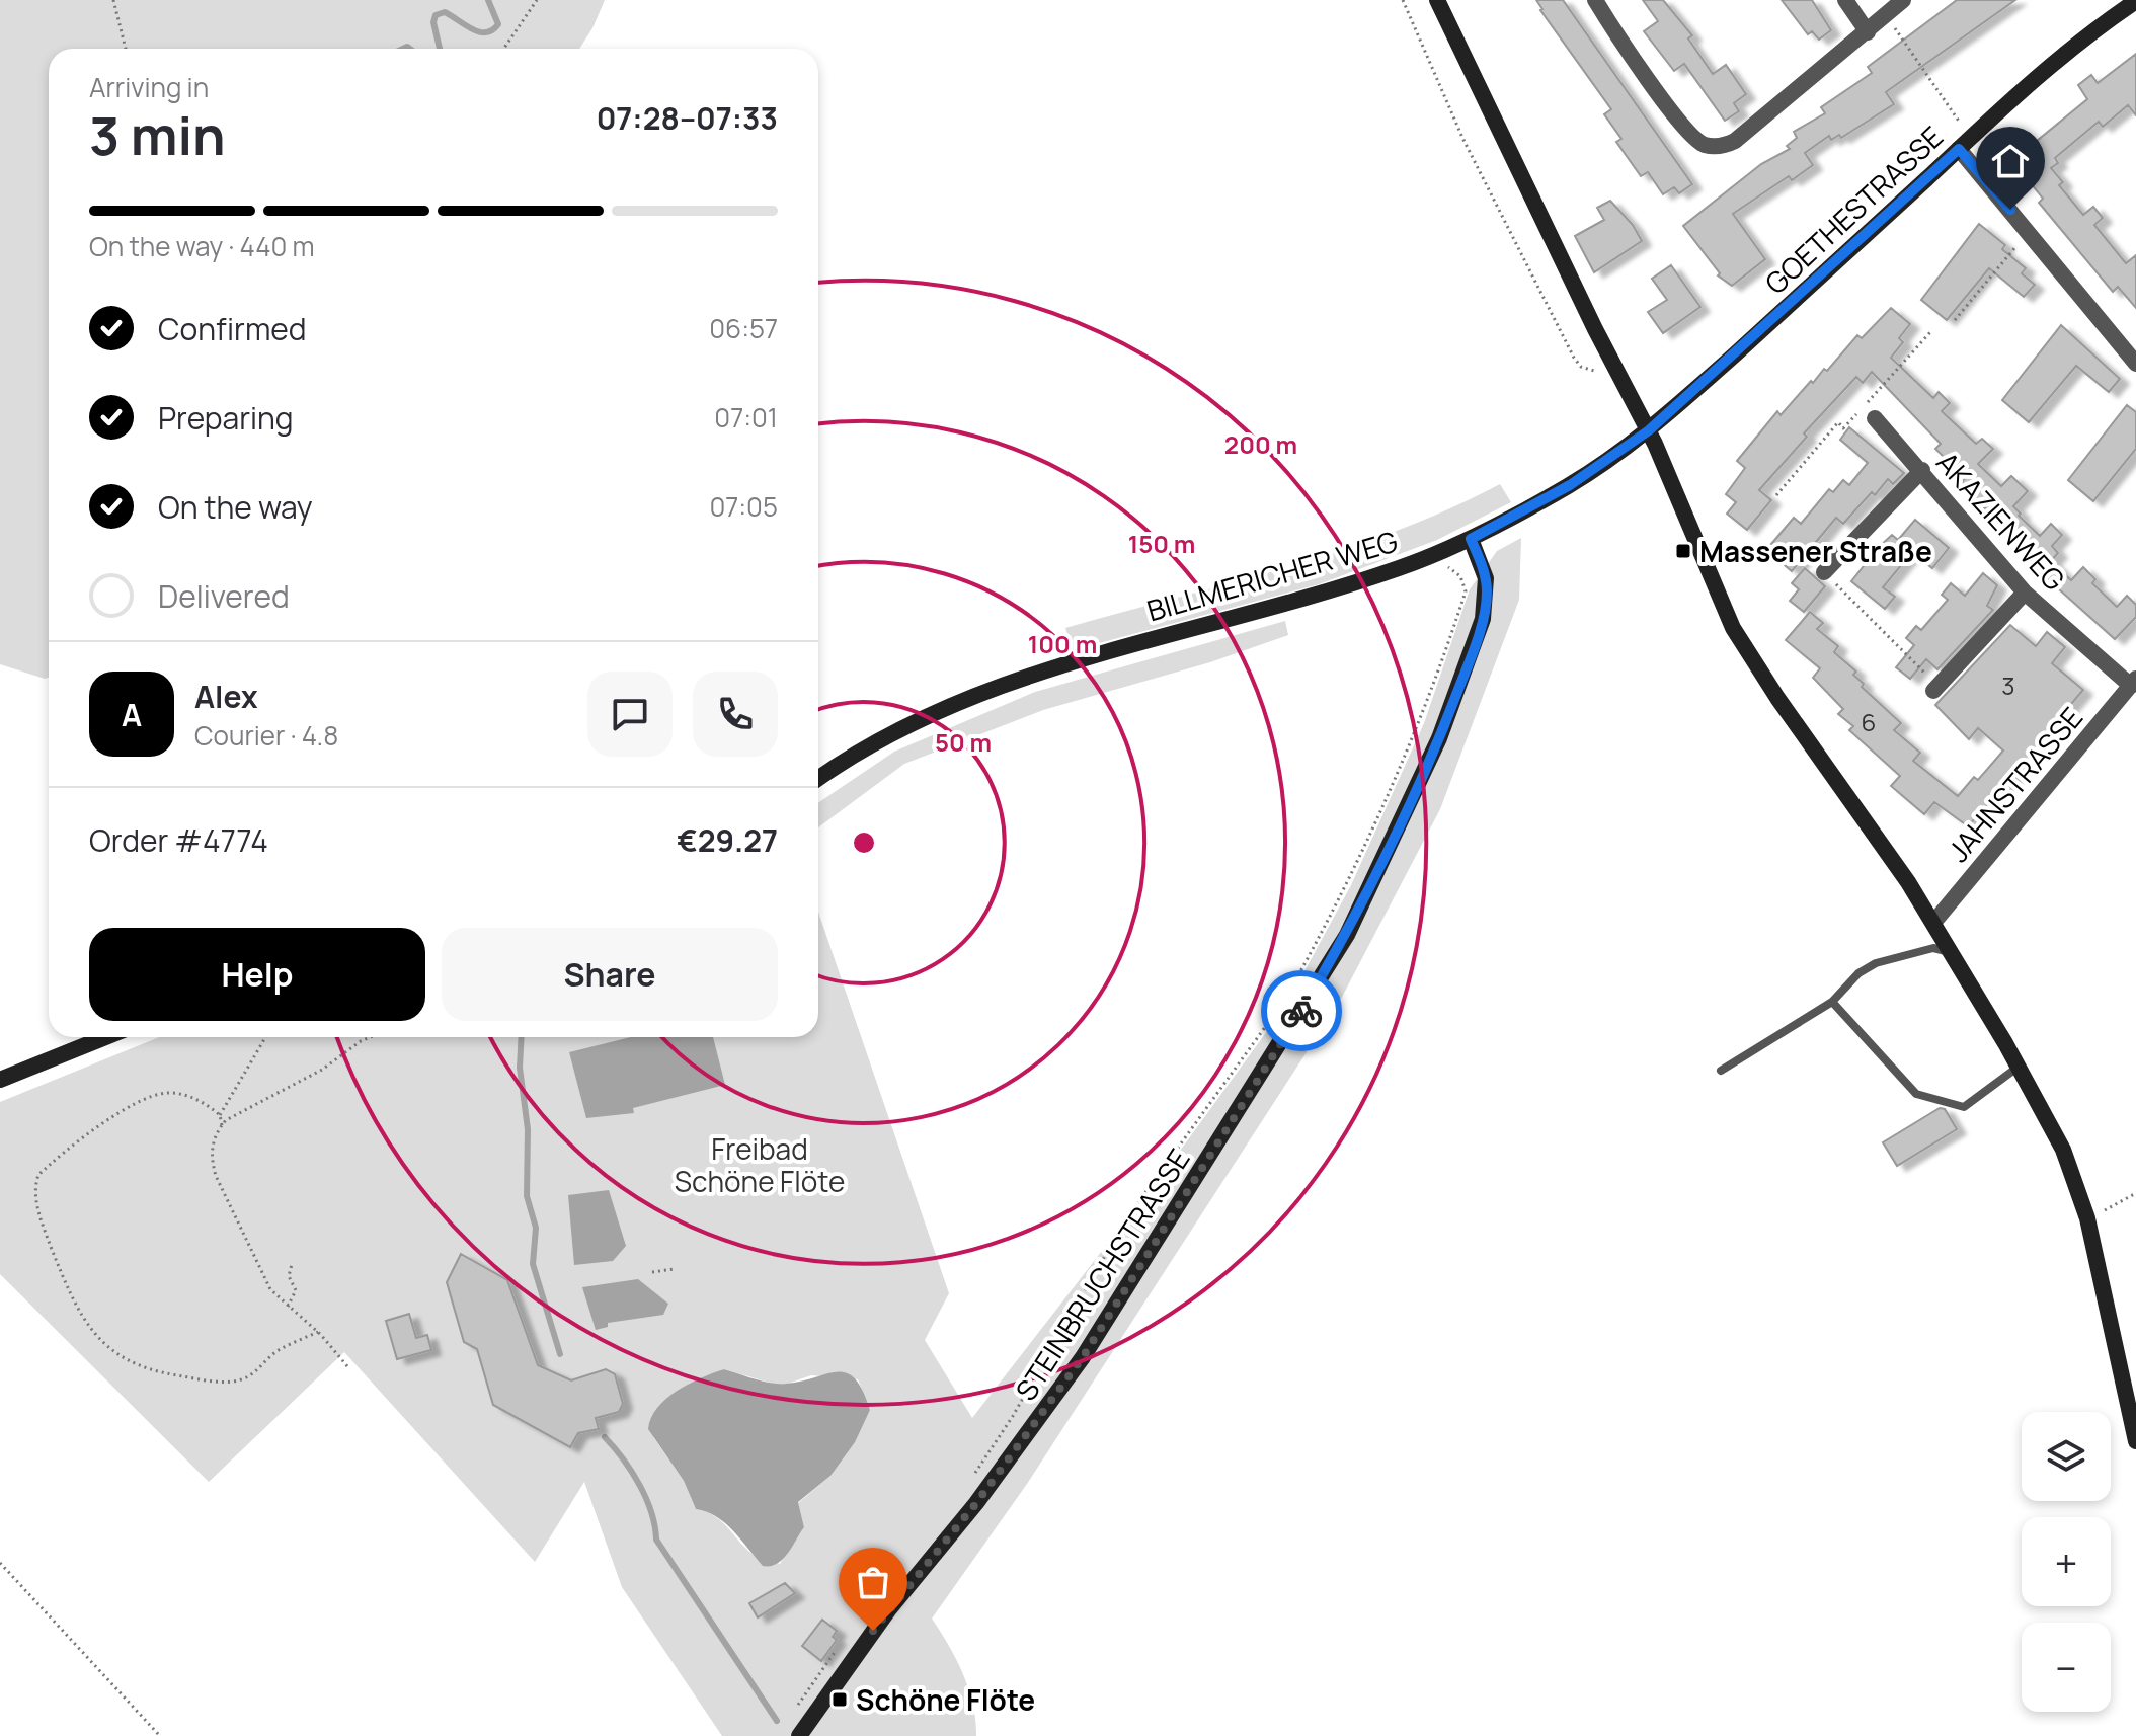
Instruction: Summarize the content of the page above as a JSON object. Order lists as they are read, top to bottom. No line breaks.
{"streets":{"street":["GOETHESTRASSE","AKAZIENWEG","BILLMERICHER WEG","JAHNSTRASSE","STEINBRUCHSTRASSE"]},"crossings":[["GOETHESTRASSE","BILLMERICHER WEG"],["AKAZIENWEG","JAHNSTRASSE"],["BILLMERICHER WEG","STEINBRUCHSTRASSE"]],"parks":["Freibad Schöne Flöte"],"places":{"transit":["Massener Straße","Schöne Flöte"]},"house_numbers":["3","6"],"page":{"heading":["3 min","Arriving in","07:28–07:33"],"panel":["Alex","Courier · 4.8","Order #4774","€29.27"],"bar":"On the way · 440 m","list":[["Confirmed","06:57"],["Preparing","07:01"],["On the way","07:05"],"Delivered"],"round":"A","buttons":["Help","Share"],"map_buttons":["+","−"]},"rings":["200 m","150 m","100 m","50 m"]}
